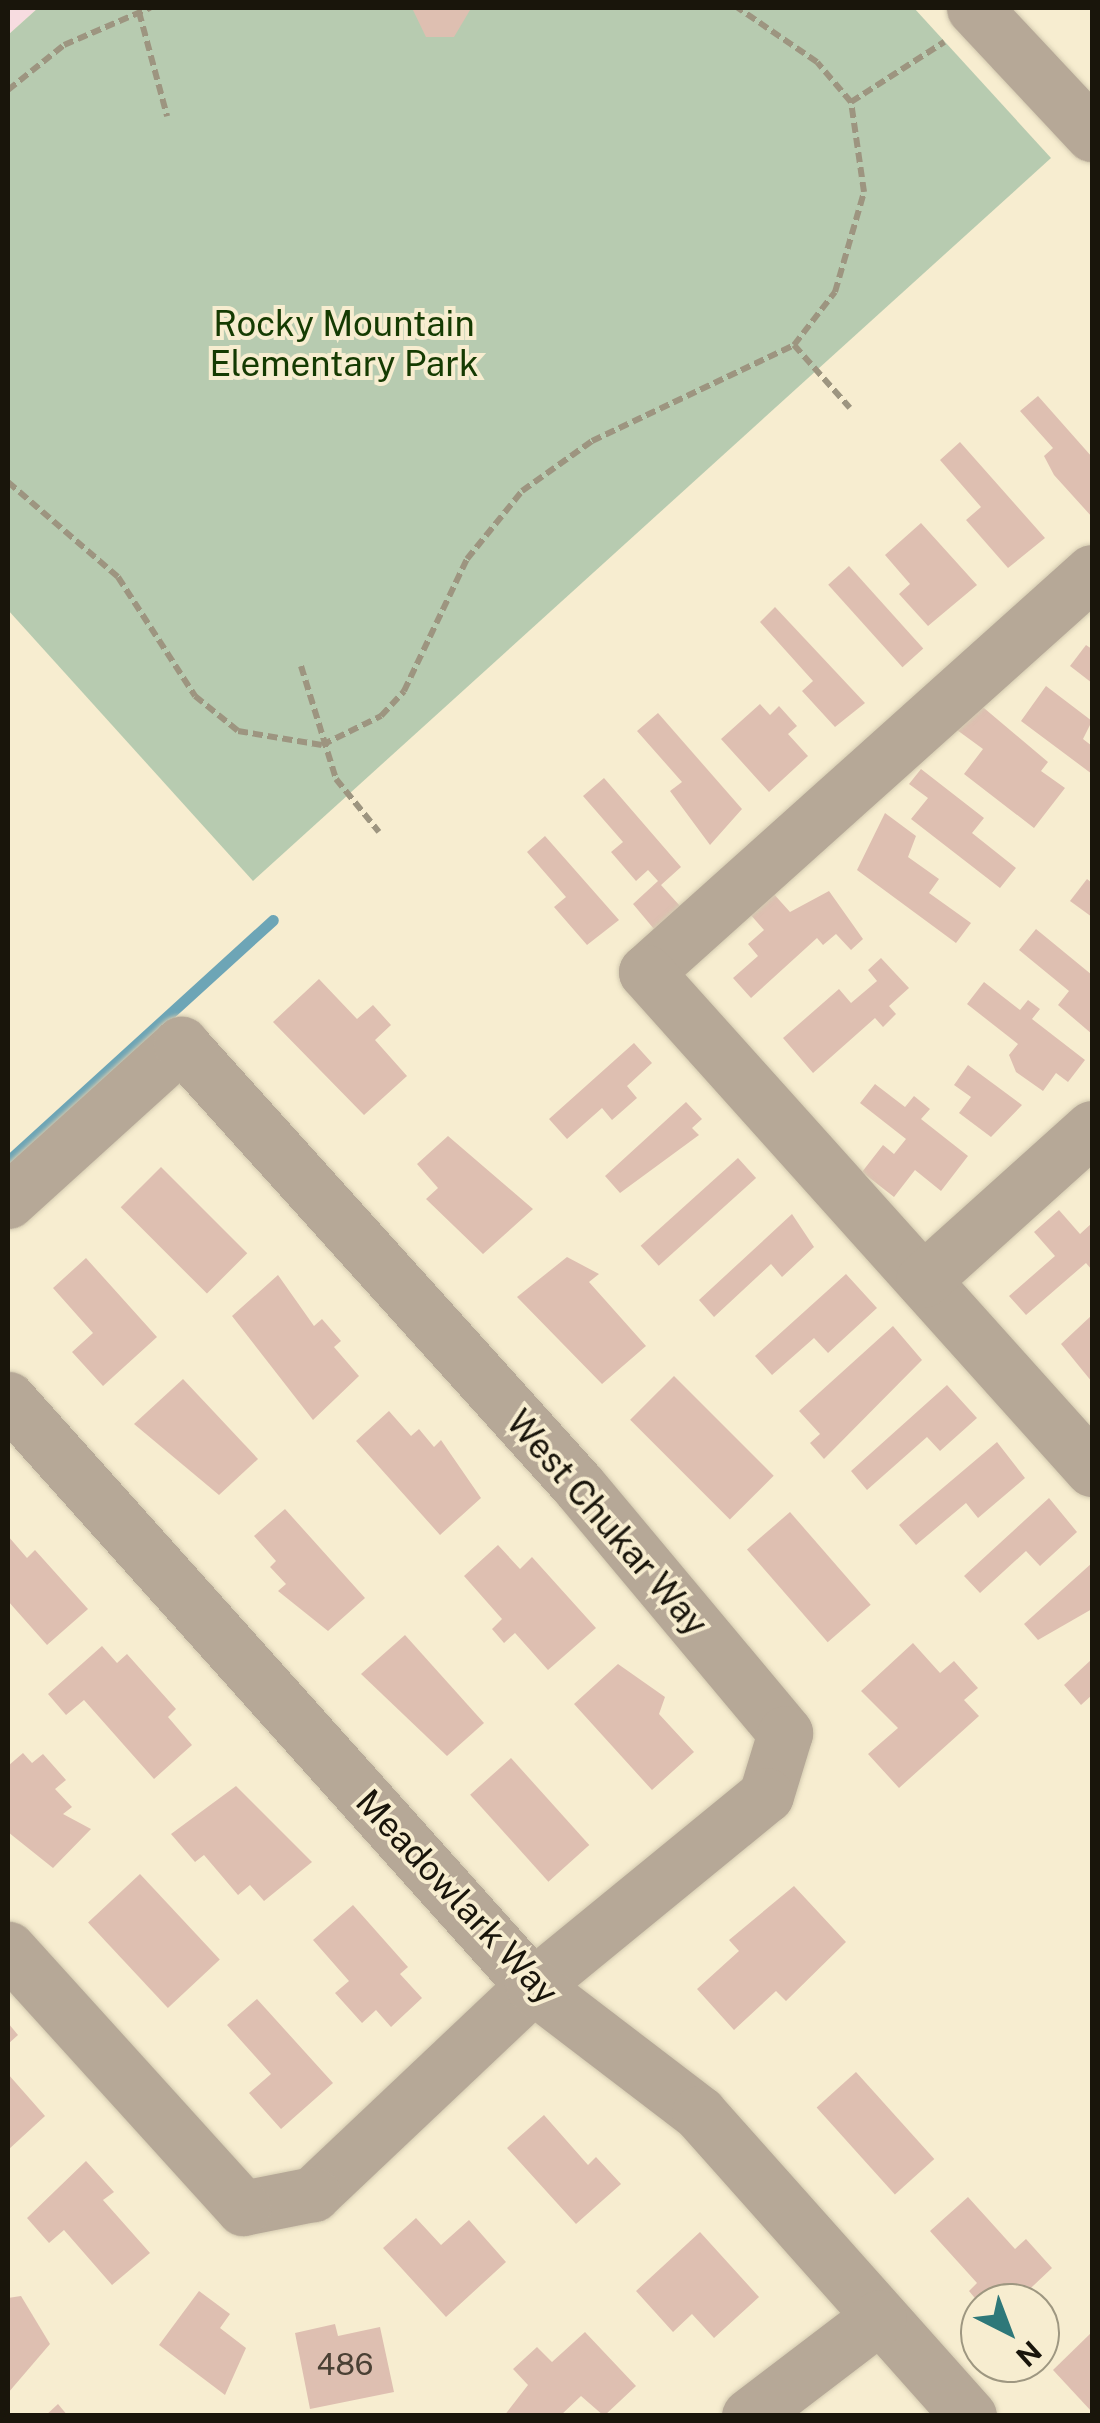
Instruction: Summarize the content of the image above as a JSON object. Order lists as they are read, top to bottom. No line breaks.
{"streets":{"street":["West Chukar Way","Meadowlark Way"]},"crossings":[["West Chukar Way","Meadowlark Way"]],"parks":["Rocky Mountain Elementary Park"],"house_numbers":["486"],"north":"bottom right"}
